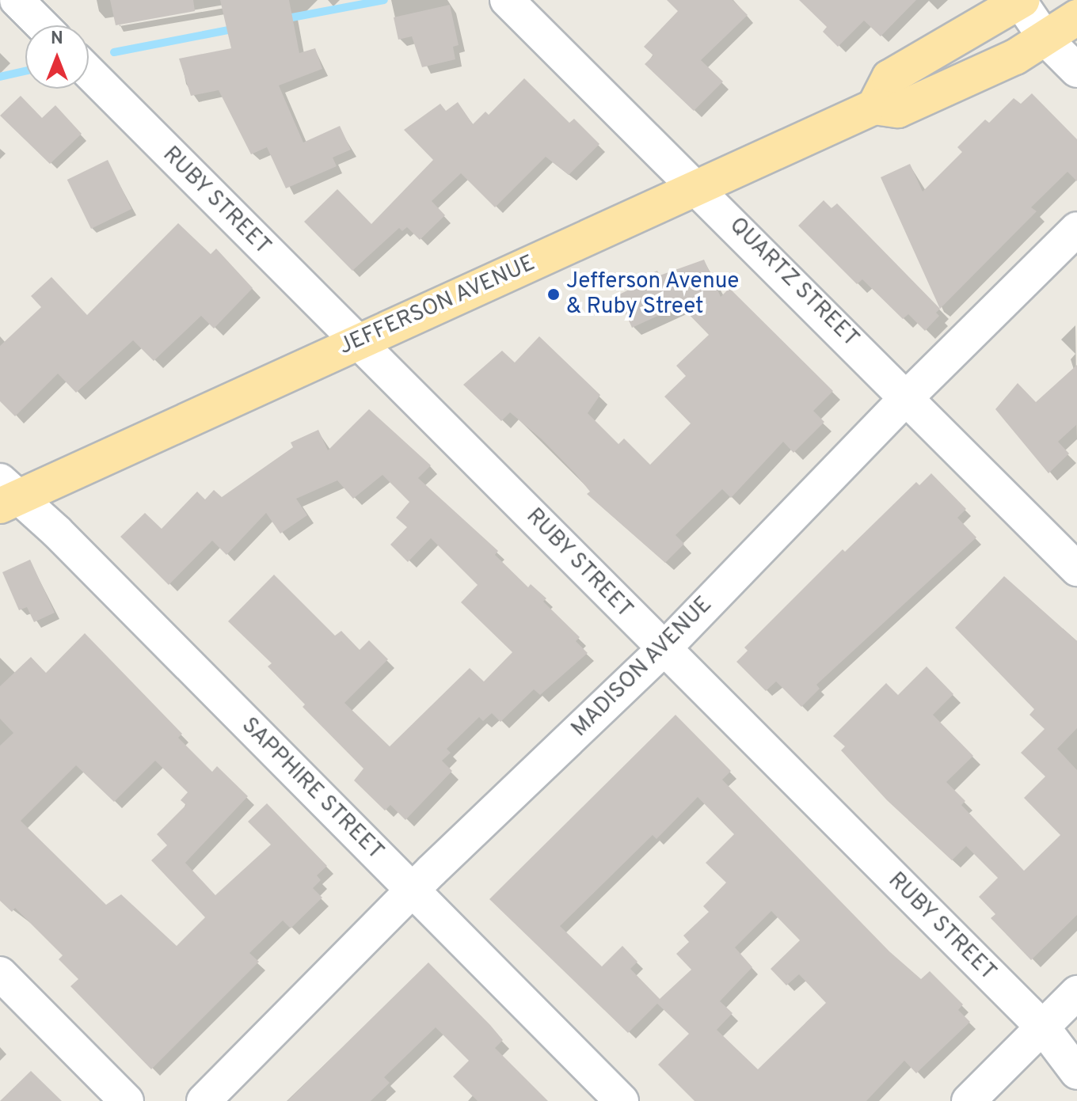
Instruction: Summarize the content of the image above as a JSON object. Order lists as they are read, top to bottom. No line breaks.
{"streets":{"main road":["JEFFERSON AVENUE"],"street":["RUBY STREET","QUARTZ STREET","MADISON AVENUE","SAPPHIRE STREET"]},"crossings":[["RUBY STREET","JEFFERSON AVENUE"],["RUBY STREET","MADISON AVENUE"],["QUARTZ STREET","JEFFERSON AVENUE"],["QUARTZ STREET","MADISON AVENUE"],["JEFFERSON AVENUE","SAPPHIRE STREET"],["MADISON AVENUE","SAPPHIRE STREET"]],"places":["Jefferson Avenue & Ruby Street"],"north":"top"}
